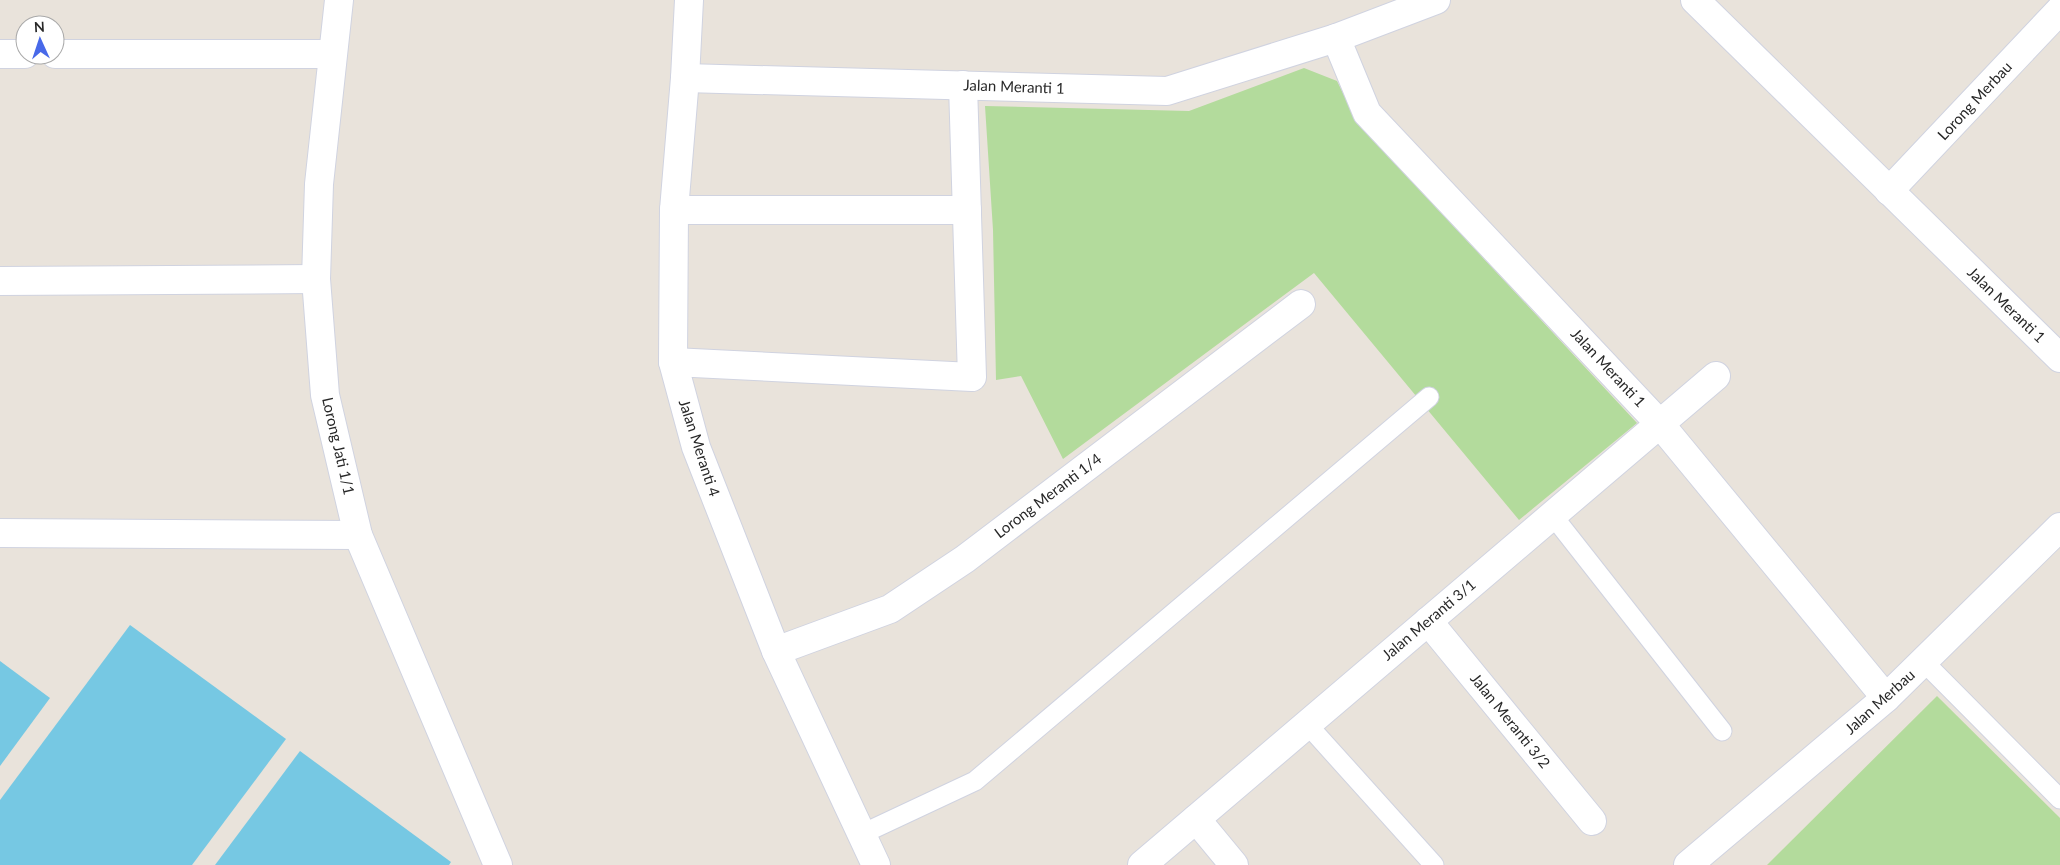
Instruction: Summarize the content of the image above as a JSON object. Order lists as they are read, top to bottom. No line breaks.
{"streets":{"street":["Jalan Meranti 1","Lorong Merbau","Lorong Jati 1/1","Jalan Meranti 4","Lorong Meranti 1/4","Jalan Meranti 3/1","Jalan Merbau","Jalan Meranti 3/2"]},"crossings":[["Jalan Meranti 1","Lorong Merbau"],["Jalan Meranti 1","Jalan Meranti 4"],["Jalan Meranti 1","Jalan Meranti 3/1"],["Jalan Meranti 1","Jalan Merbau"],["Jalan Meranti 4","Lorong Meranti 1/4"],["Jalan Meranti 3/1","Jalan Meranti 3/2"]],"north":"top"}
